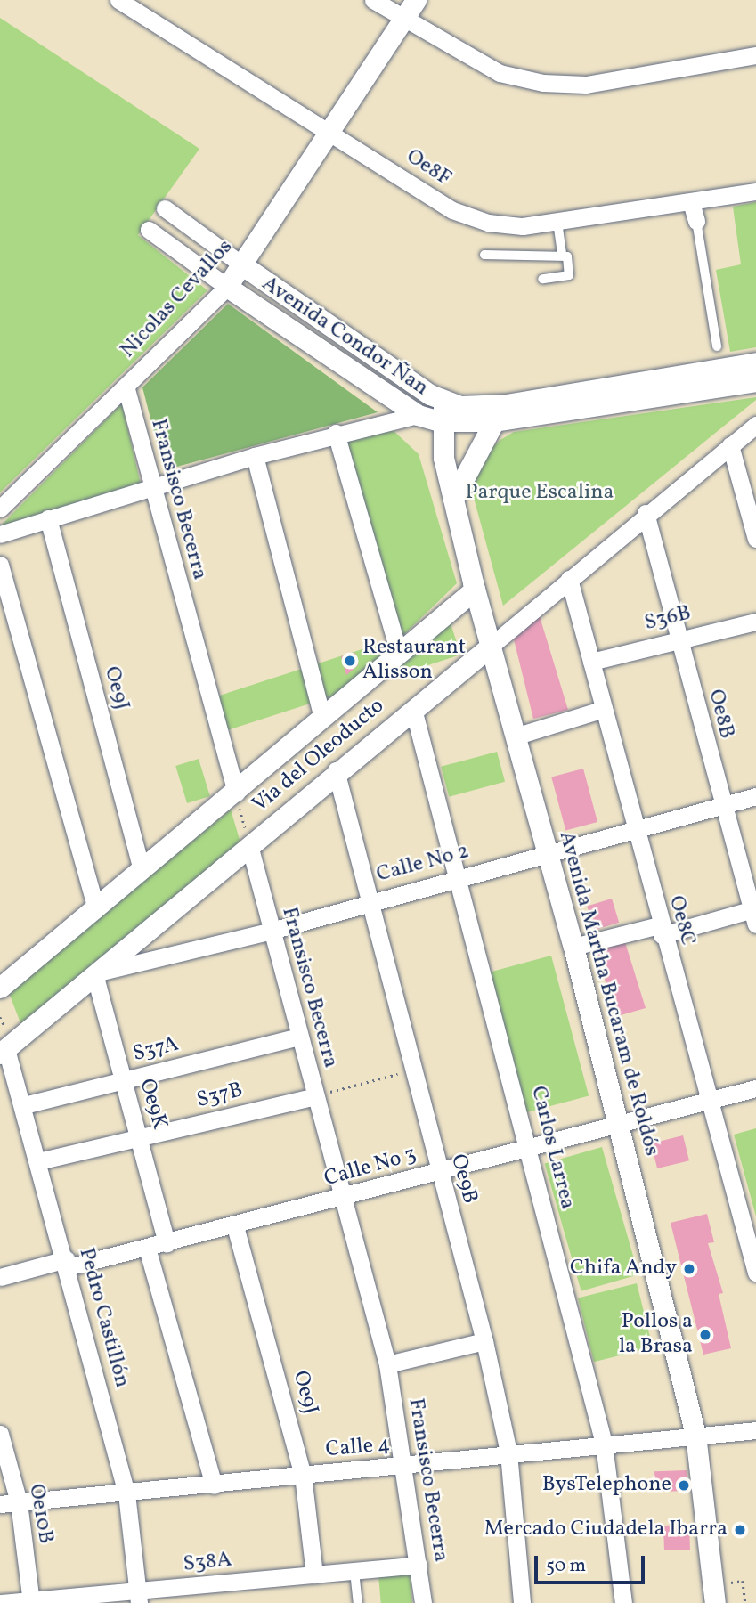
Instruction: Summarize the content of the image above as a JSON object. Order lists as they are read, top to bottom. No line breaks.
{"streets":{"street":["Oe8F","Nicolas Cevallos","Avenida Condor Ñan","Fransisco Becerra","S36B","Oe9J","Oe8B","Via del Oleoducto","Calle No 2","Oe8C","Avenida Martha Bucaram de Roldós","S37A","S37B","Oe9K","Carlos Larrea","Calle No 3","Oe9B","Pedro Castillón","Calle 4","Oe10B","S38A"]},"crossings":[["Oe8F","Nicolas Cevallos"],["Nicolas Cevallos","Avenida Condor Ñan"],["Nicolas Cevallos","Fransisco Becerra"],["Avenida Condor Ñan","Avenida Martha Bucaram de Roldós"],["Fransisco Becerra","Via del Oleoducto"],["Fransisco Becerra","Calle No 2"],["Fransisco Becerra","S37A"],["Fransisco Becerra","S37B"],["Fransisco Becerra","Calle No 3"],["Fransisco Becerra","Calle 4"],["Fransisco Becerra","S38A"],["S36B","Oe8B"],["S36B","Oe8C"],["Oe9J","Via del Oleoducto"],["Oe9J","Calle No 3"],["Oe9J","Calle 4"],["Oe9J","S38A"],["Oe8B","Via del Oleoducto"],["Oe8B","Calle No 2"],["Via del Oleoducto","Calle No 2"],["Via del Oleoducto","Oe8C"],["Via del Oleoducto","Avenida Martha Bucaram de Roldós"],["Via del Oleoducto","Oe9K"],["Via del Oleoducto","Carlos Larrea"],["Via del Oleoducto","Oe9B"],["Via del Oleoducto","Pedro Castillón"],["Calle No 2","Oe8C"],["Calle No 2","Avenida Martha Bucaram de Roldós"],["Calle No 2","Oe9K"],["Calle No 2","Carlos Larrea"],["Calle No 2","Oe9B"],["Oe8C","Calle No 3"],["Avenida Martha Bucaram de Roldós","Calle No 3"],["Avenida Martha Bucaram de Roldós","Calle 4"],["S37A","Oe9K"],["S37A","Pedro Castillón"],["S37B","Oe9K"],["S37B","Pedro Castillón"],["Oe9K","Calle No 3"],["Carlos Larrea","Calle No 3"],["Carlos Larrea","Calle 4"],["Calle No 3","Oe9B"],["Calle No 3","Pedro Castillón"],["Oe9B","Calle 4"],["Pedro Castillón","Calle 4"],["Pedro Castillón","S38A"],["Calle 4","Oe10B"],["Oe10B","S38A"]],"parks":["Parque Escalina"],"places":["Restaurant Alisson","Chifa Andy","Pollos a la Brasa","BysTelephone","Mercado Ciudadela Ibarra"],"scale_bar":"50 m"}
